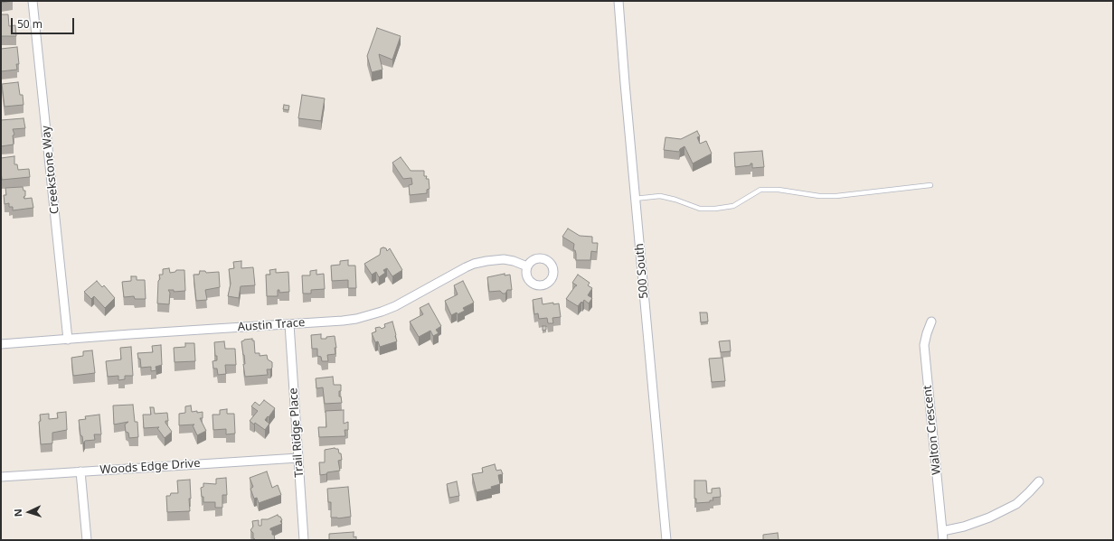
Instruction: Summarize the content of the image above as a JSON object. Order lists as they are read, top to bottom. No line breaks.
{"streets":{"street":["Creekstone Way","500 South","Austin Trace","Walton Crescent","Trail Ridge Place","Woods Edge Drive"]},"crossings":[["Creekstone Way","Austin Trace"],["Austin Trace","Trail Ridge Place"],["Trail Ridge Place","Woods Edge Drive"]],"scale_bar":"50 m","north":"left"}
